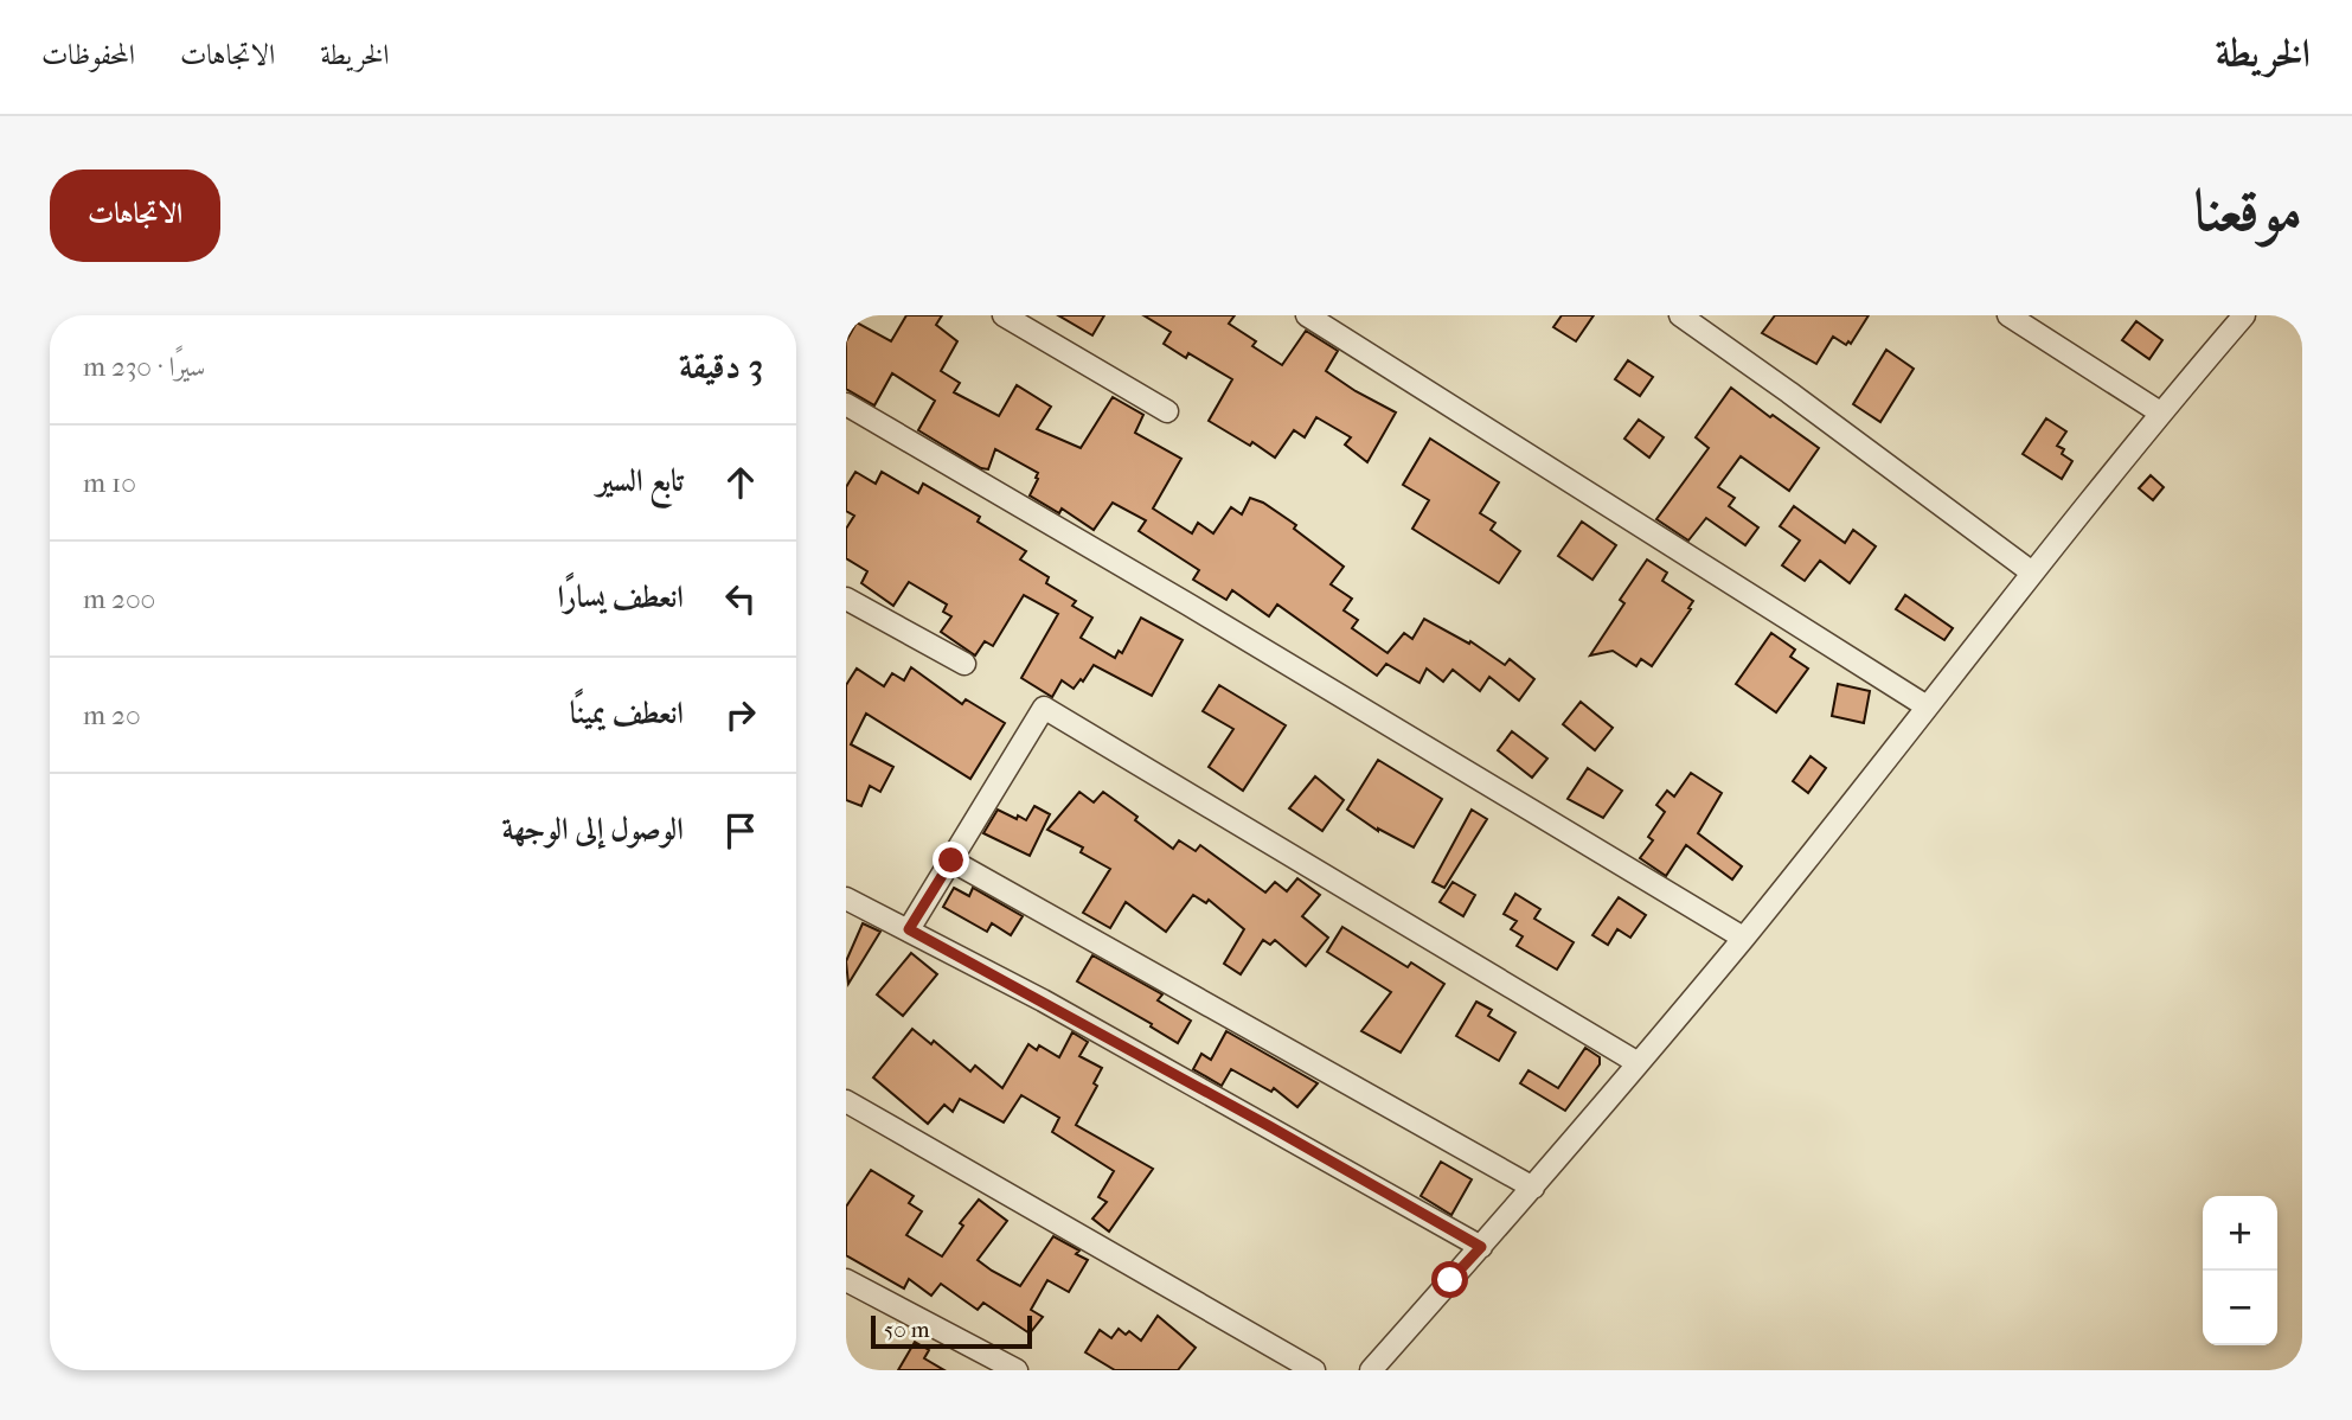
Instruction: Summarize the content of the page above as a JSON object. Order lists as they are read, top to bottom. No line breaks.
{"scale_bar":"50 m","page":{"header":"الخريطة","nav":["الخريطة","الاتجاهات","المحفوظات"],"title":"موقعنا","buttons":"الاتجاهات","heading":["3 دقيقة","سيرًا · 230 m"],"list":[["تابع السير","10 m"],["انعطف يسارًا","200 m"],["انعطف يمينًا","20 m"],"الوصول إلى الوجهة"],"map_buttons":["+","−"],"scale":"50 m"}}
